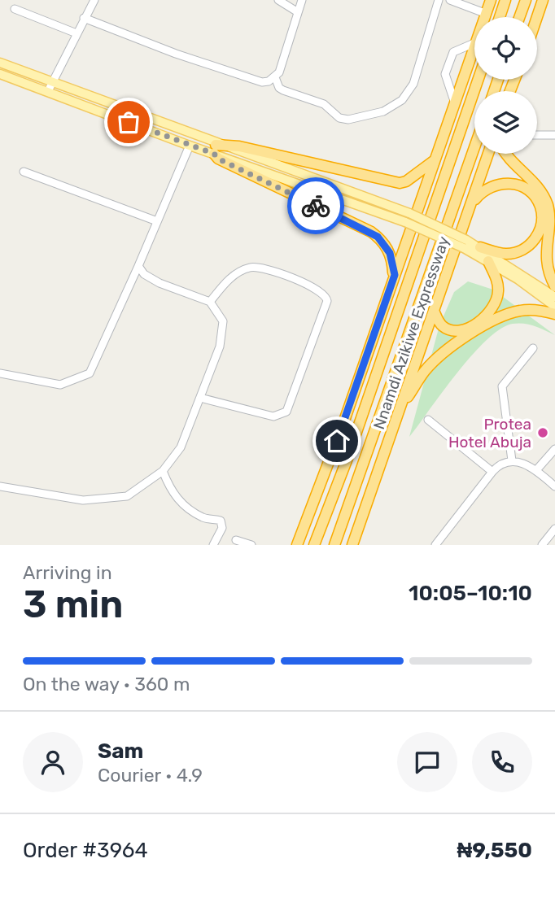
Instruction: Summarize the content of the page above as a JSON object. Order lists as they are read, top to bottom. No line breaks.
{"streets":{"highway":["Nnamdi Azikiwe Expressway"]},"places":["Protea Hotel Abuja"],"page":{"heading":["3 min","Arriving in","10:05–10:10"],"panel":["Sam","Courier · 4.9","Order #3964","₦9,550"],"bar":"On the way · 360 m"}}
